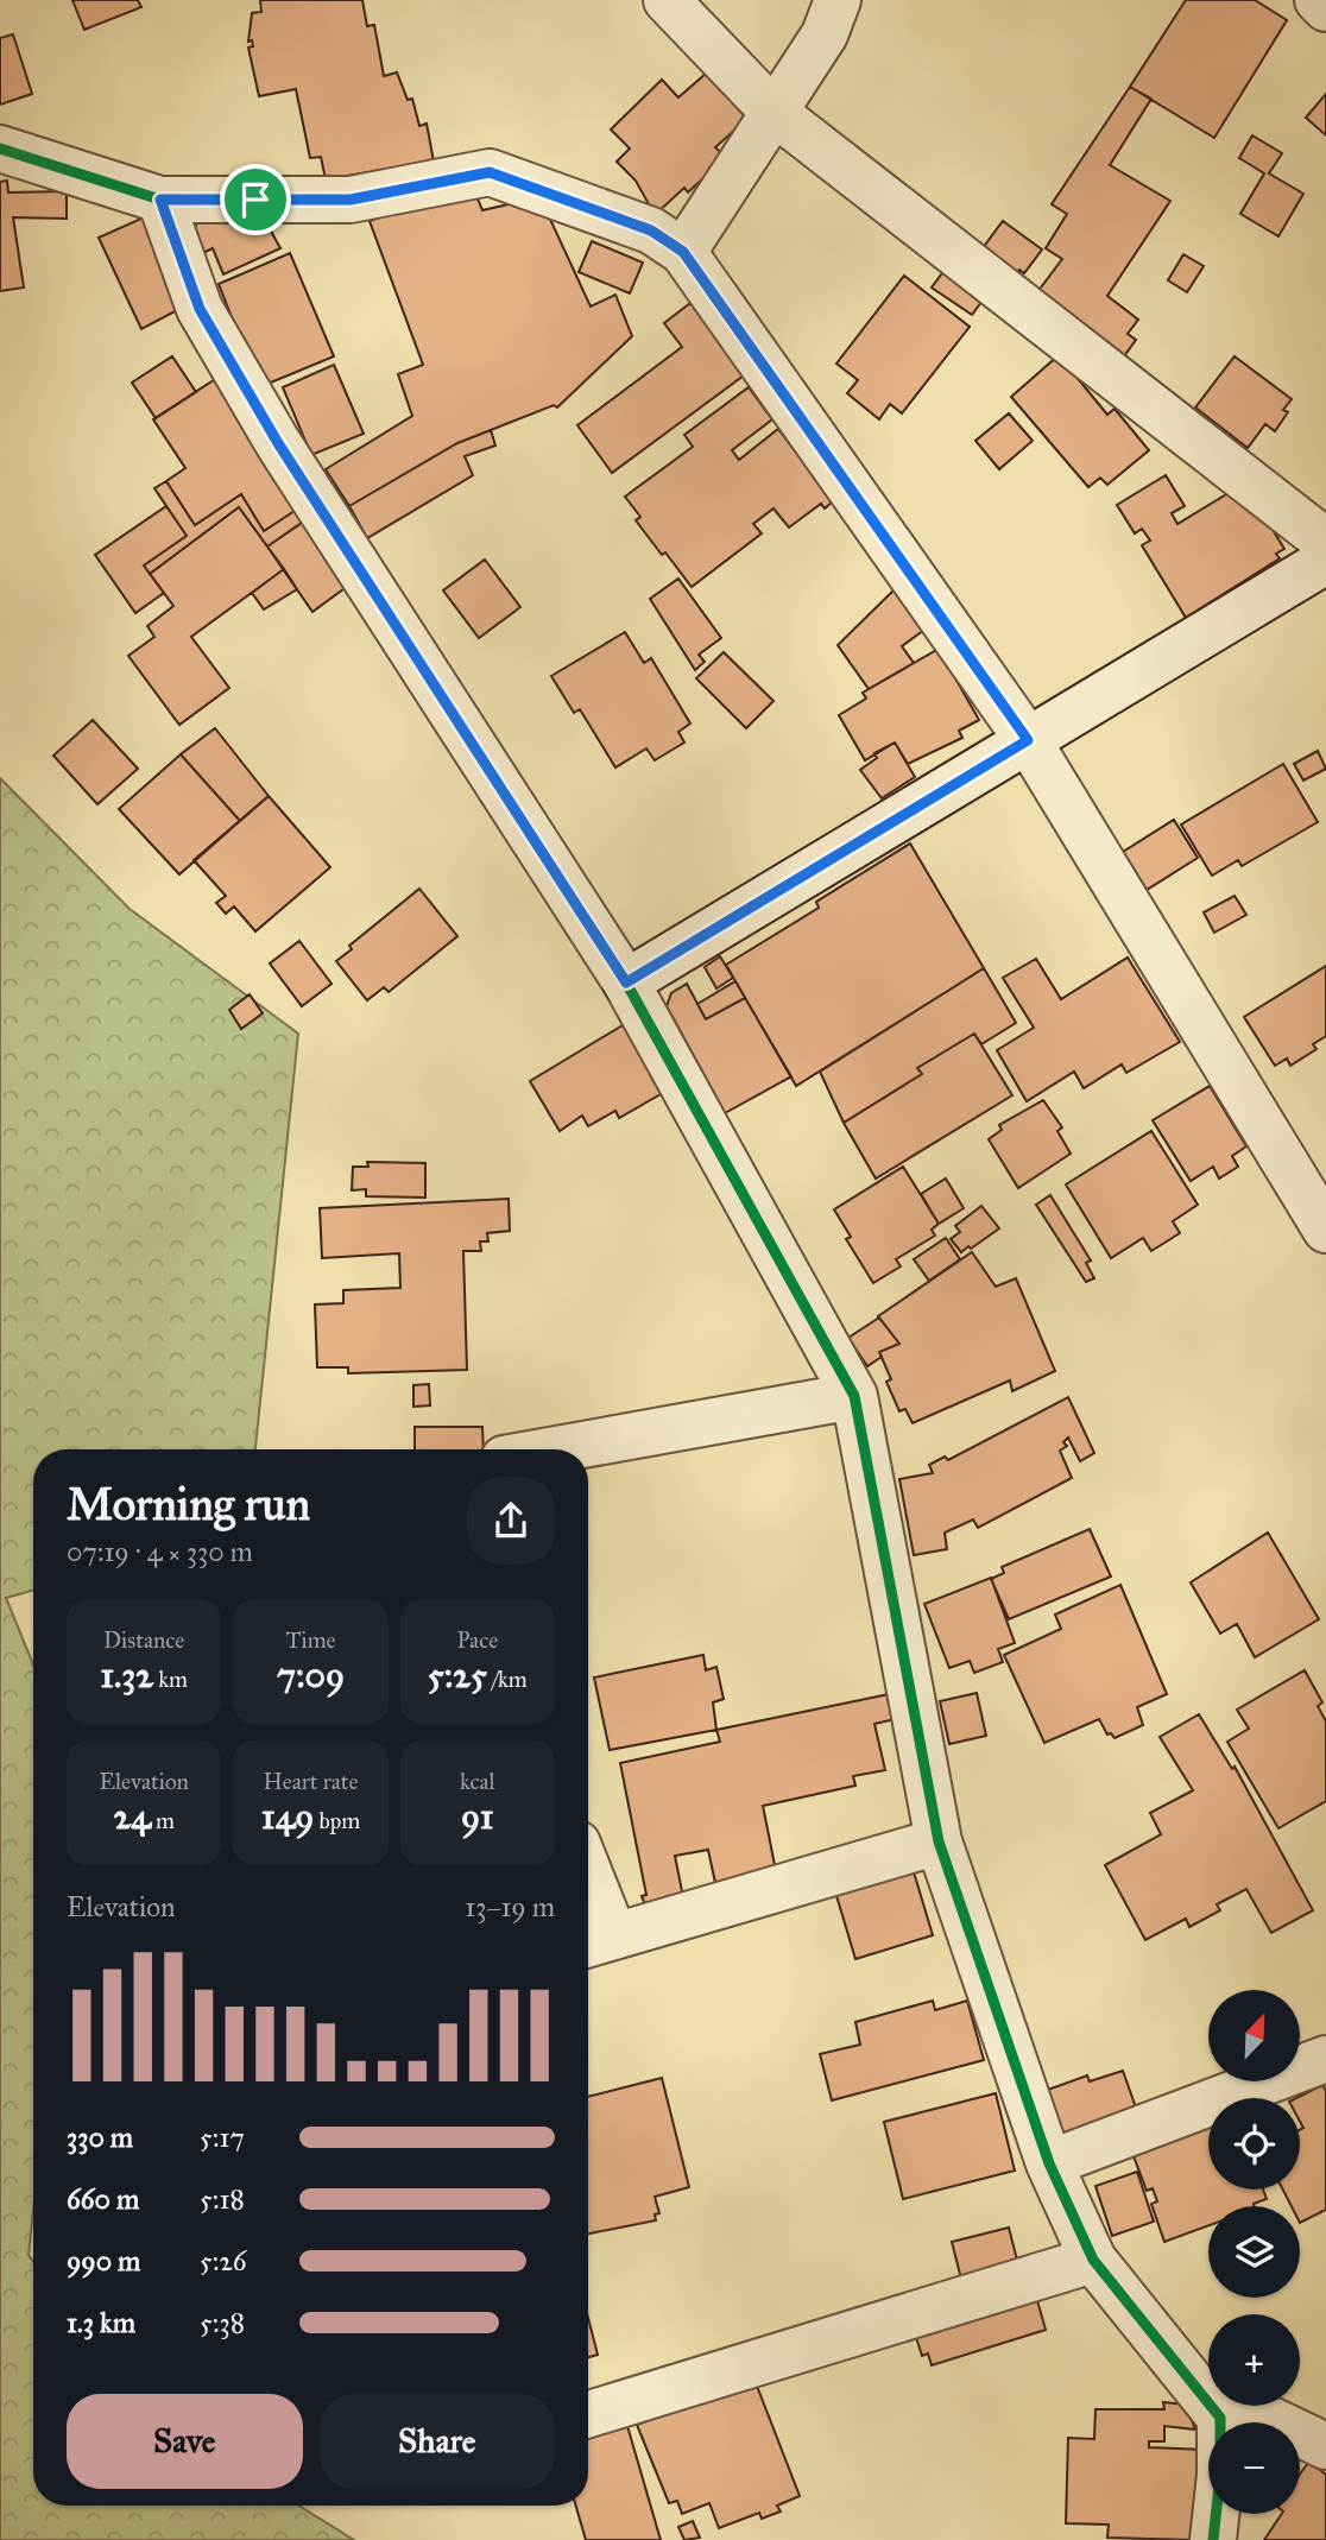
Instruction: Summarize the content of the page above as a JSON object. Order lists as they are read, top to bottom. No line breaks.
{"north":"top right","page":{"heading":["Morning run","07:19 · 4 × 330 m"],"stats":[["Distance","1.32 km"],["Time","7:09"],["Pace","5:25 /km"],["Elevation","24 m"],["Heart rate","149 bpm"],["kcal","91"]],"chart":["Elevation","13–19 m"],"map_buttons":["+","−"],"list":[{"name":"330 m","note":"5:17"},{"name":"660 m","note":"5:18"},{"name":"990 m","note":"5:26"},{"name":"1.3 km","note":"5:38"}],"buttons":["Save","Share"]}}
